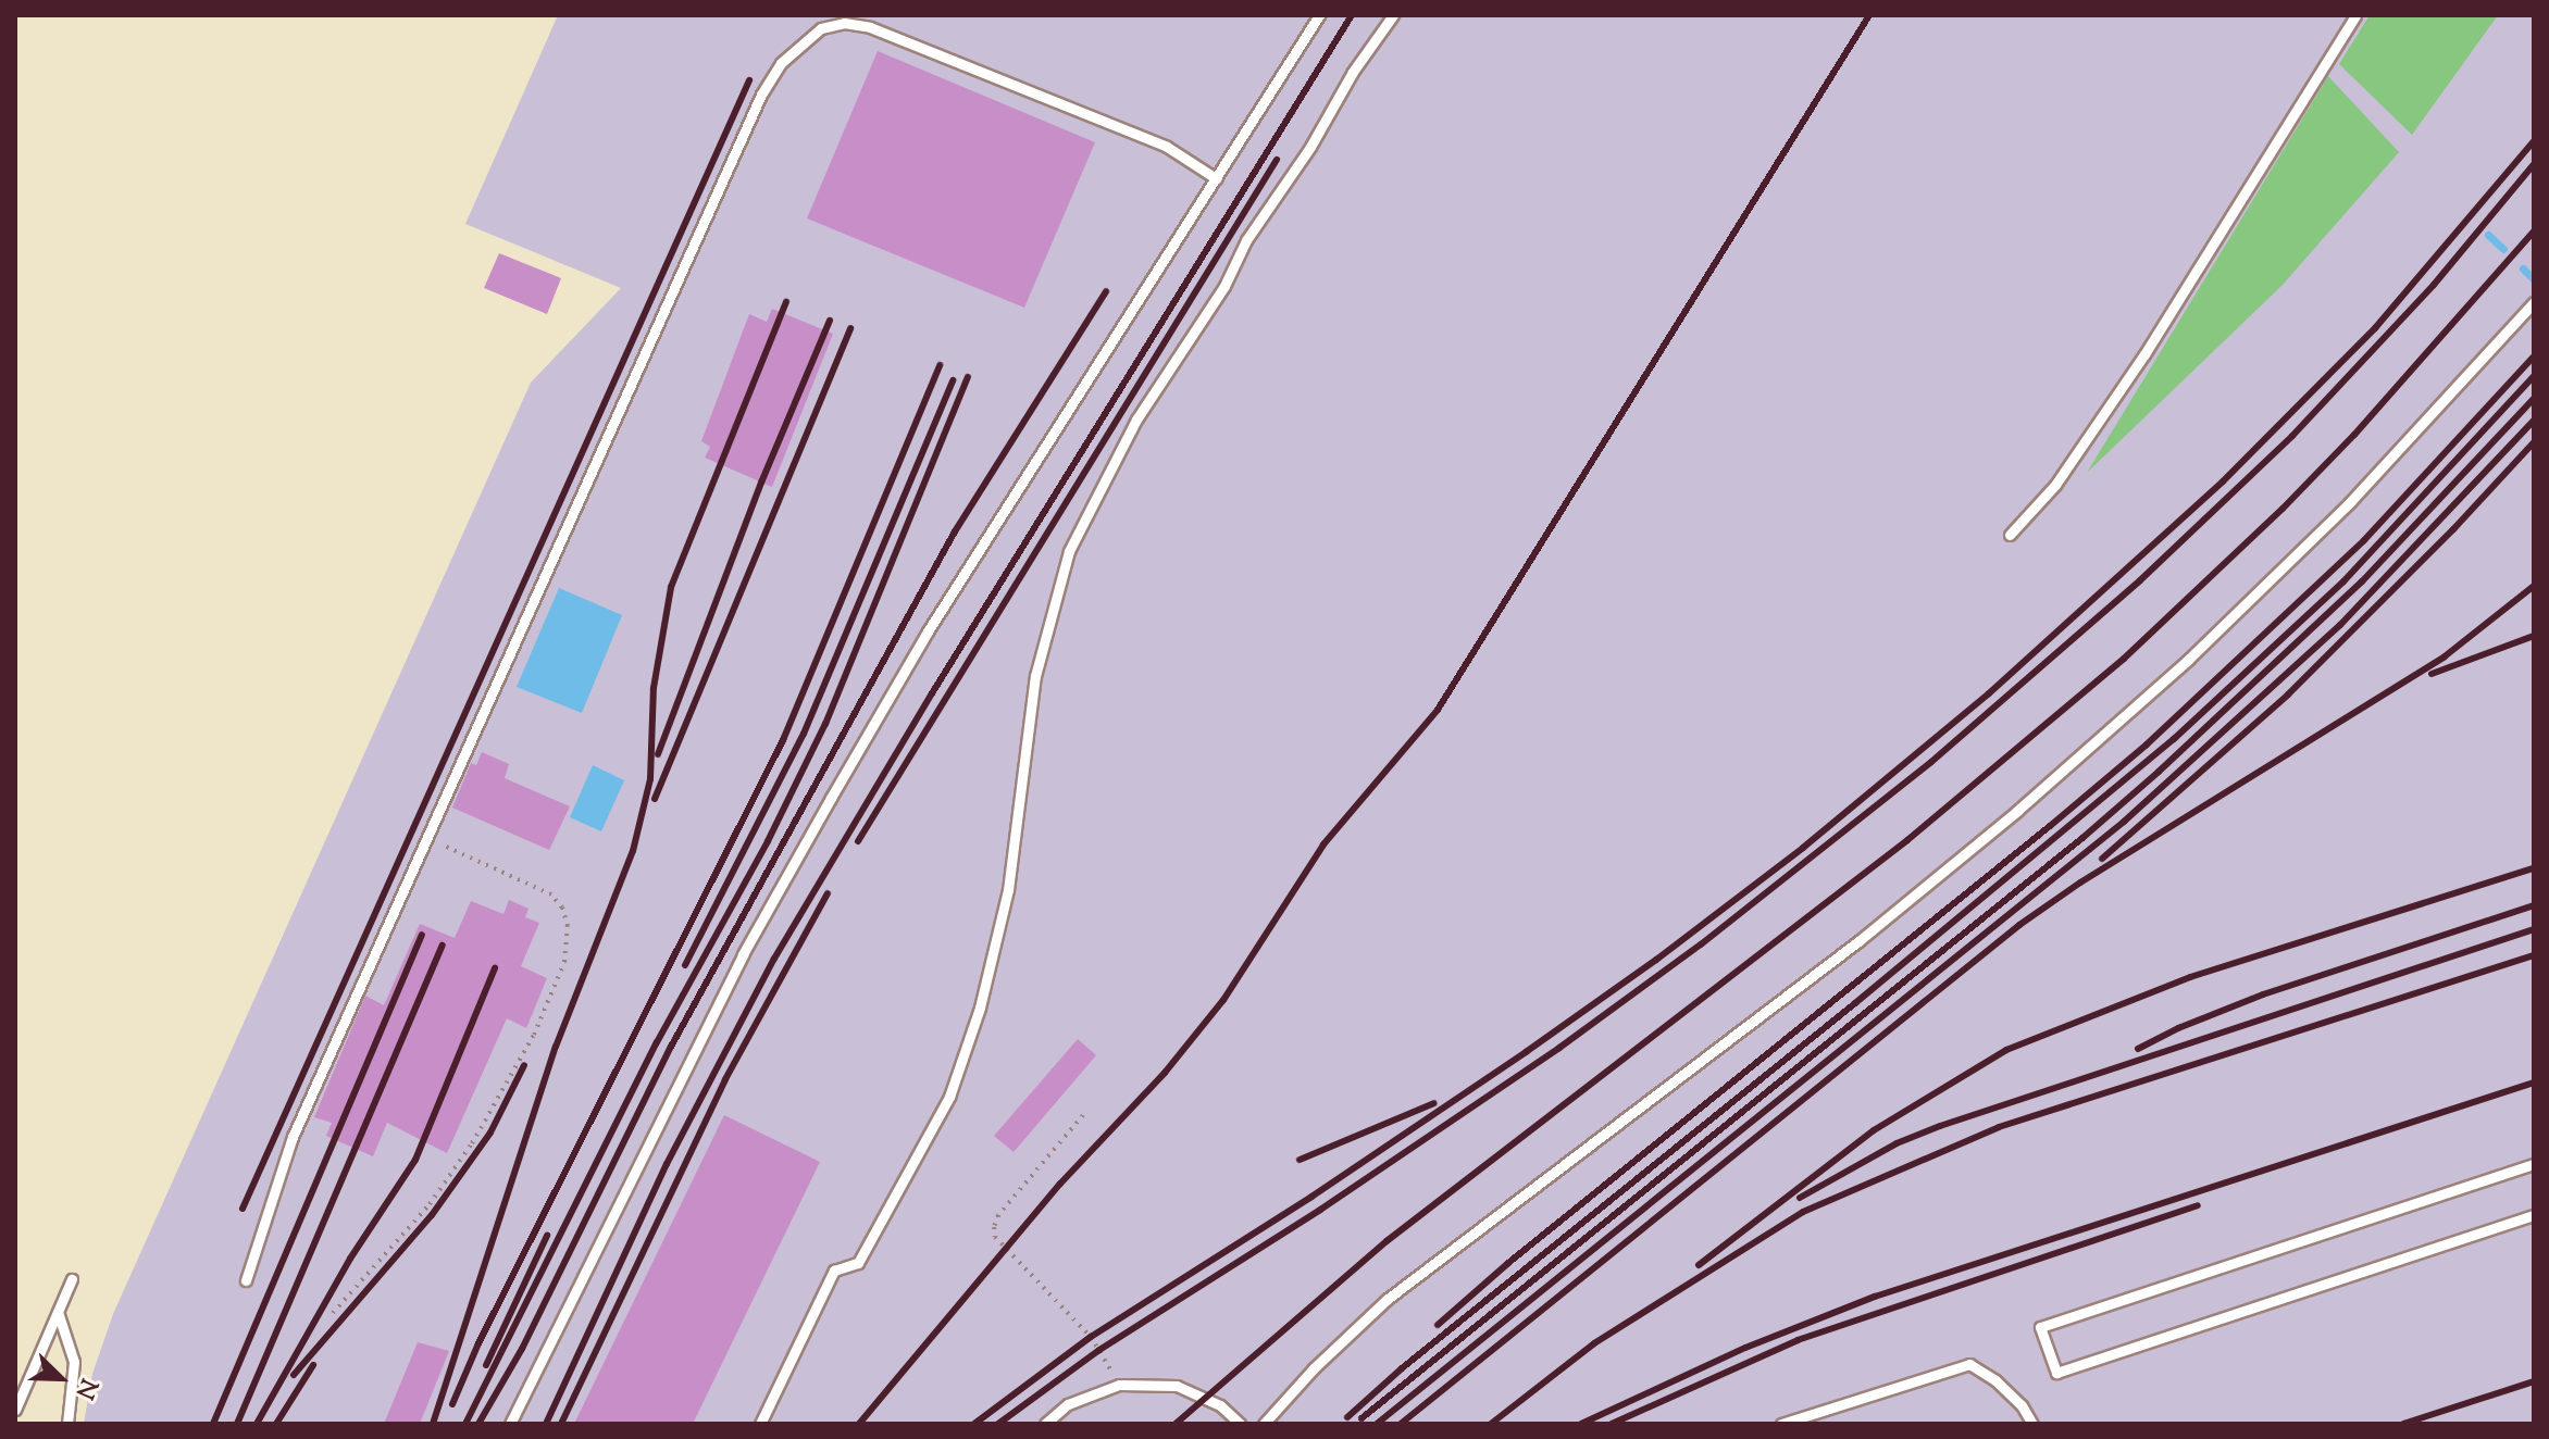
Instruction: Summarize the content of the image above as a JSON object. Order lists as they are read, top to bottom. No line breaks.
{"north":"bottom right"}
